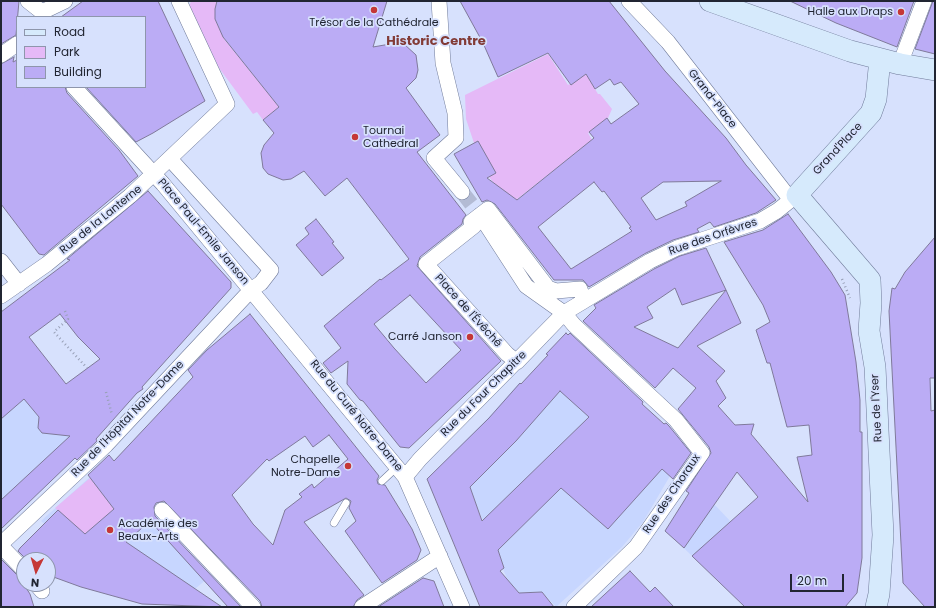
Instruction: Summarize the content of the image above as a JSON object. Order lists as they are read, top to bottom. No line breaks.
{"streets":{"street":["Grand-Place","Grand'Place","Rue de la Lanterne","Place Paul-Emile Janson","Rue des Orfèvres","Place de l'Évêché","Rue du Four Chapitre","Rue de l'Yser","Rue du Curé Notre-Dame","Rue de l'Hôpital Notre-Dame","Rue des Choraux"]},"crossings":[["Grand-Place","Grand'Place"],["Grand-Place","Rue des Orfèvres"],["Grand-Place","Rue de l'Yser"],["Grand'Place","Rue des Orfèvres"],["Grand'Place","Rue de l'Yser"],["Rue de la Lanterne","Place Paul-Emile Janson"],["Rue de la Lanterne","Rue de l'Hôpital Notre-Dame"],["Place Paul-Emile Janson","Rue du Curé Notre-Dame"],["Place Paul-Emile Janson","Rue de l'Hôpital Notre-Dame"],["Rue des Orfèvres","Rue de l'Yser"],["Place de l'Évêché","Rue du Four Chapitre"],["Rue du Four Chapitre","Rue du Curé Notre-Dame"],["Rue du Four Chapitre","Rue des Choraux"],["Rue du Curé Notre-Dame","Rue de l'Hôpital Notre-Dame"]],"districts":["Historic Centre"],"places":["Trésor de la Cathédrale","Halle aux Draps","Tournai Cathedral","Carré Janson","Chapelle Notre-Dame","Académie des Beaux-Arts"],"legend":["Road","Park","Building"],"scale_bar":"20 m","north":"bottom"}
